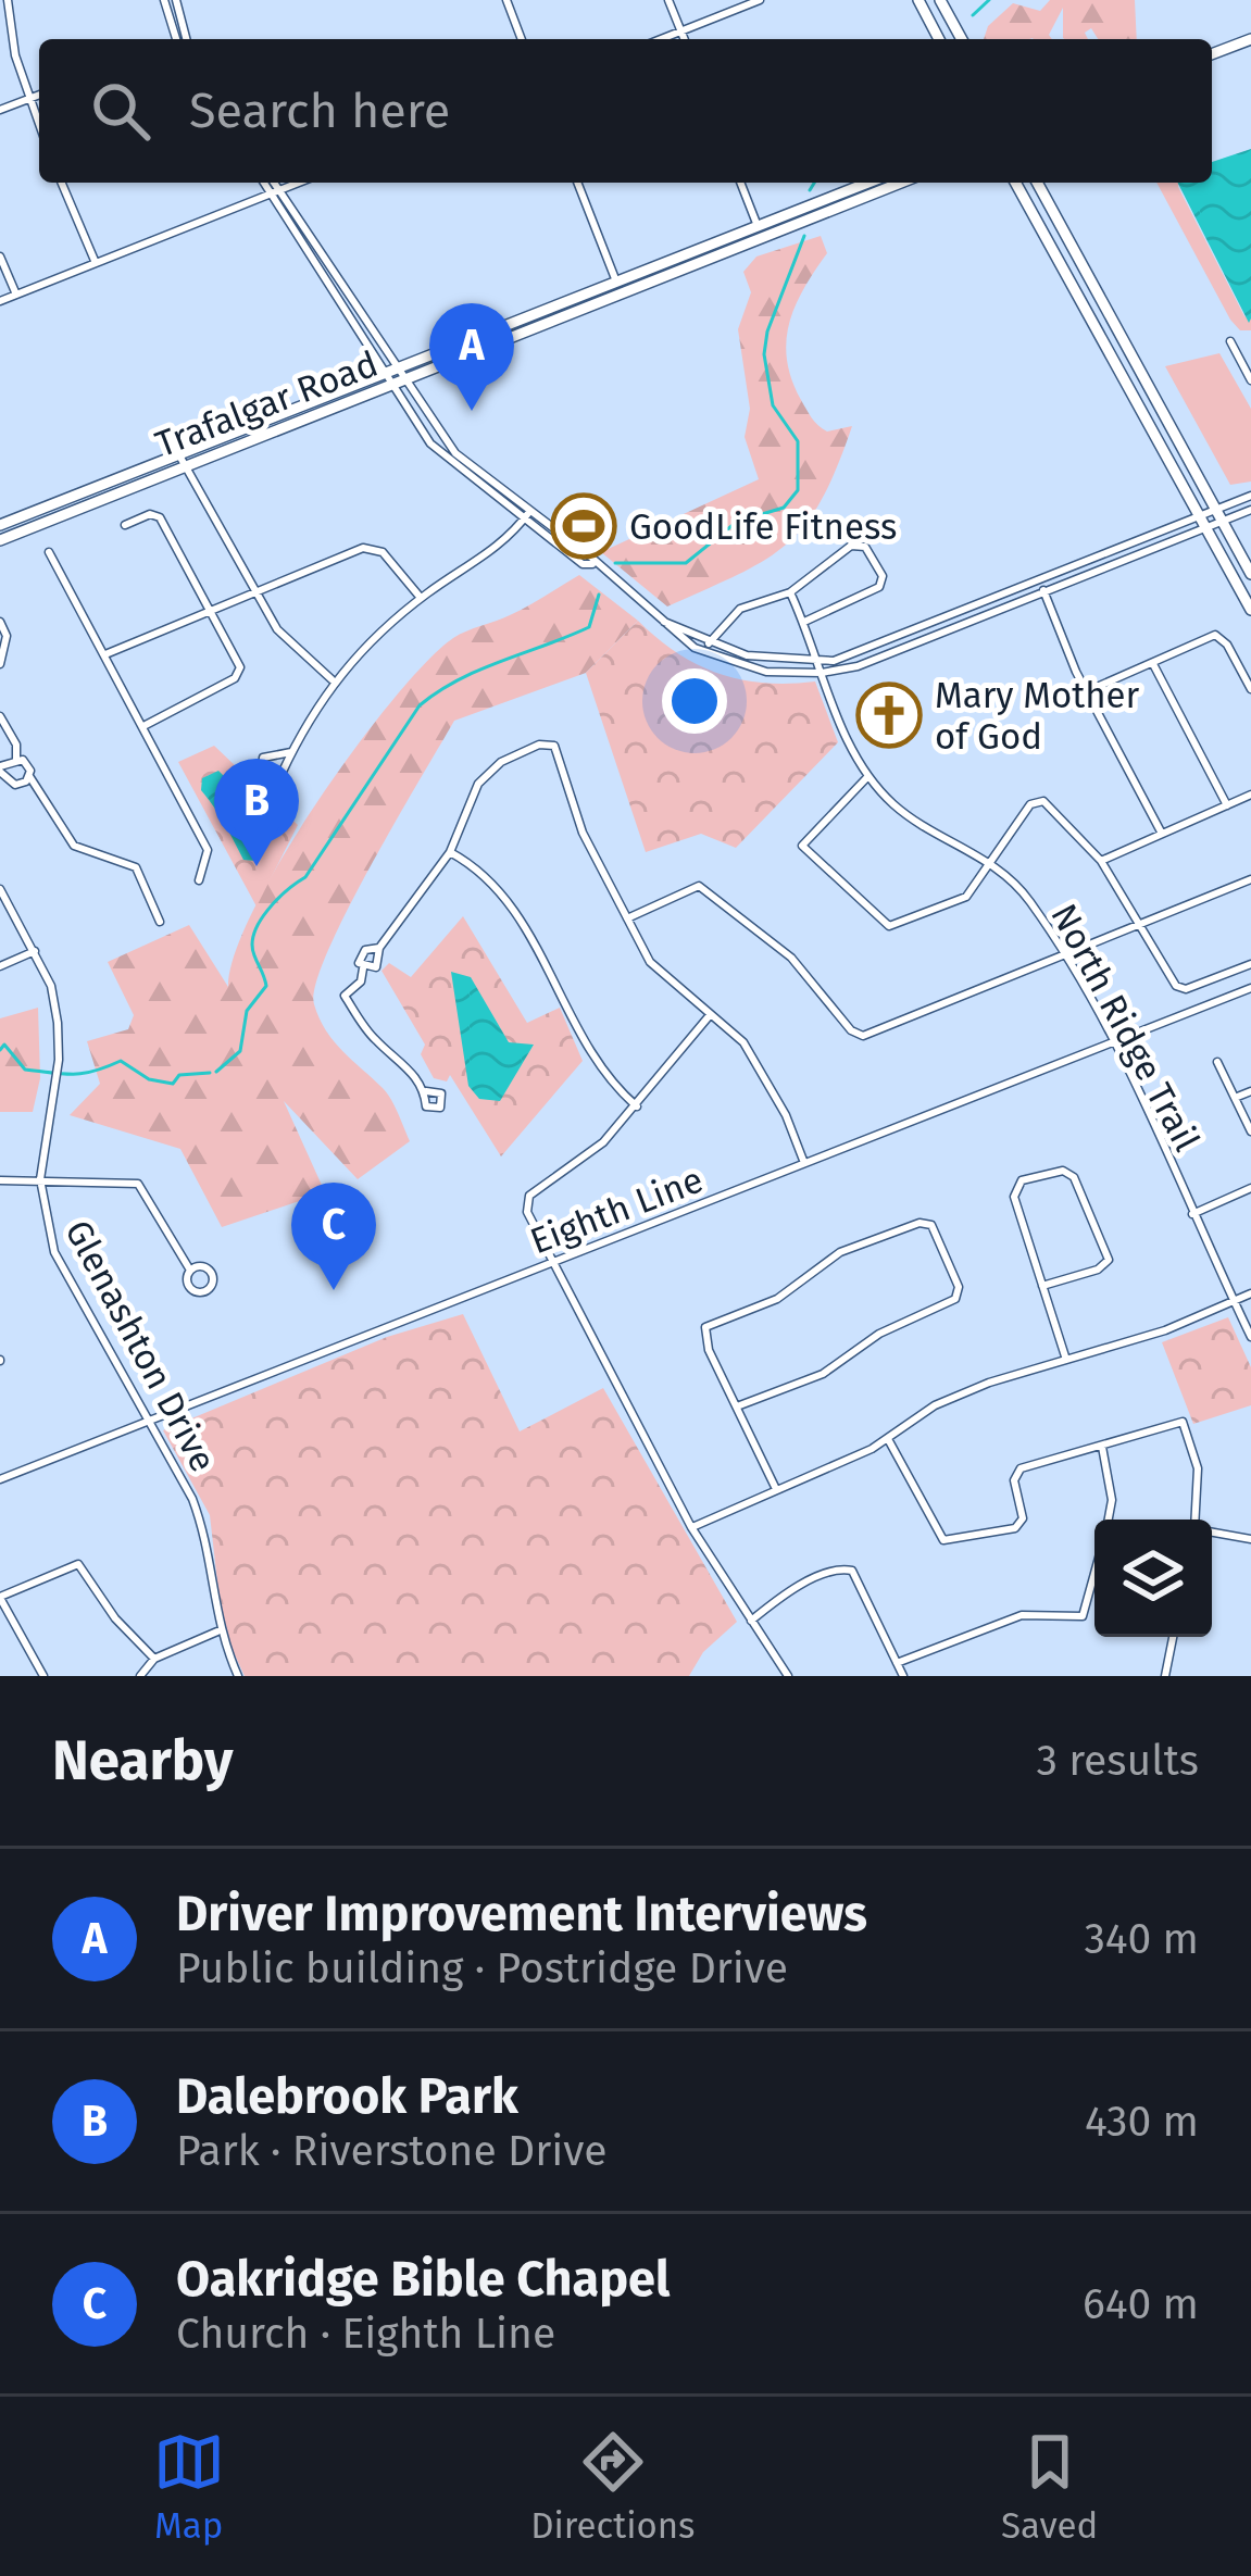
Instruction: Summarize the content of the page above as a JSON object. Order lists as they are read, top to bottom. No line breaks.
{"streets":{"main road":["Trafalgar Road"],"street":["North Ridge Trail","Eighth Line","Glenashton Drive"]},"crossings":[["North Ridge Trail","Eighth Line"],["Eighth Line","Glenashton Drive"]],"places":{"sports":["GoodLife Fitness"],"church":["Mary Mother of God"]},"page":{"search":"Search here","pins":["A","B","C"],"heading":["Nearby","3 results"],"list":[{"mark":"A","name":"Driver Improvement Interviews","note":"Public building · Postridge Drive","value":"340 m"},{"mark":"B","name":"Dalebrook Park","note":"Park · Riverstone Drive","value":"430 m"},{"mark":"C","name":"Oakridge Bible Chapel","note":"Church · Eighth Line","value":"640 m"}],"nav":["Map","Directions","Saved"]}}
